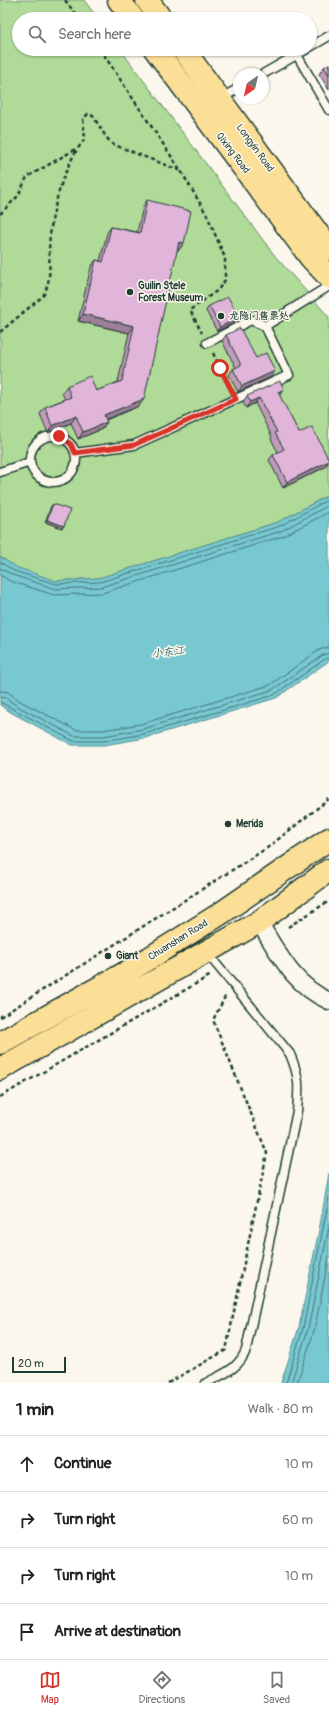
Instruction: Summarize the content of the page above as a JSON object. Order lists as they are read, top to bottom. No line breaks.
{"streets":{"main road":["Chuanshan Road"]},"water":["小东江"],"places":["Guilin Stele Forest Museum","龙隐门售票处","Merida","Giant"],"scale_bar":"20 m","north":"bottom left","page":{"search":"Search here","scale":"20 m","heading":["1 min","Walk · 80 m"],"list":[["Continue","10 m"],["Turn right","60 m"],["Turn right","10 m"],"Arrive at destination"],"nav":["Map","Directions","Saved"]}}
